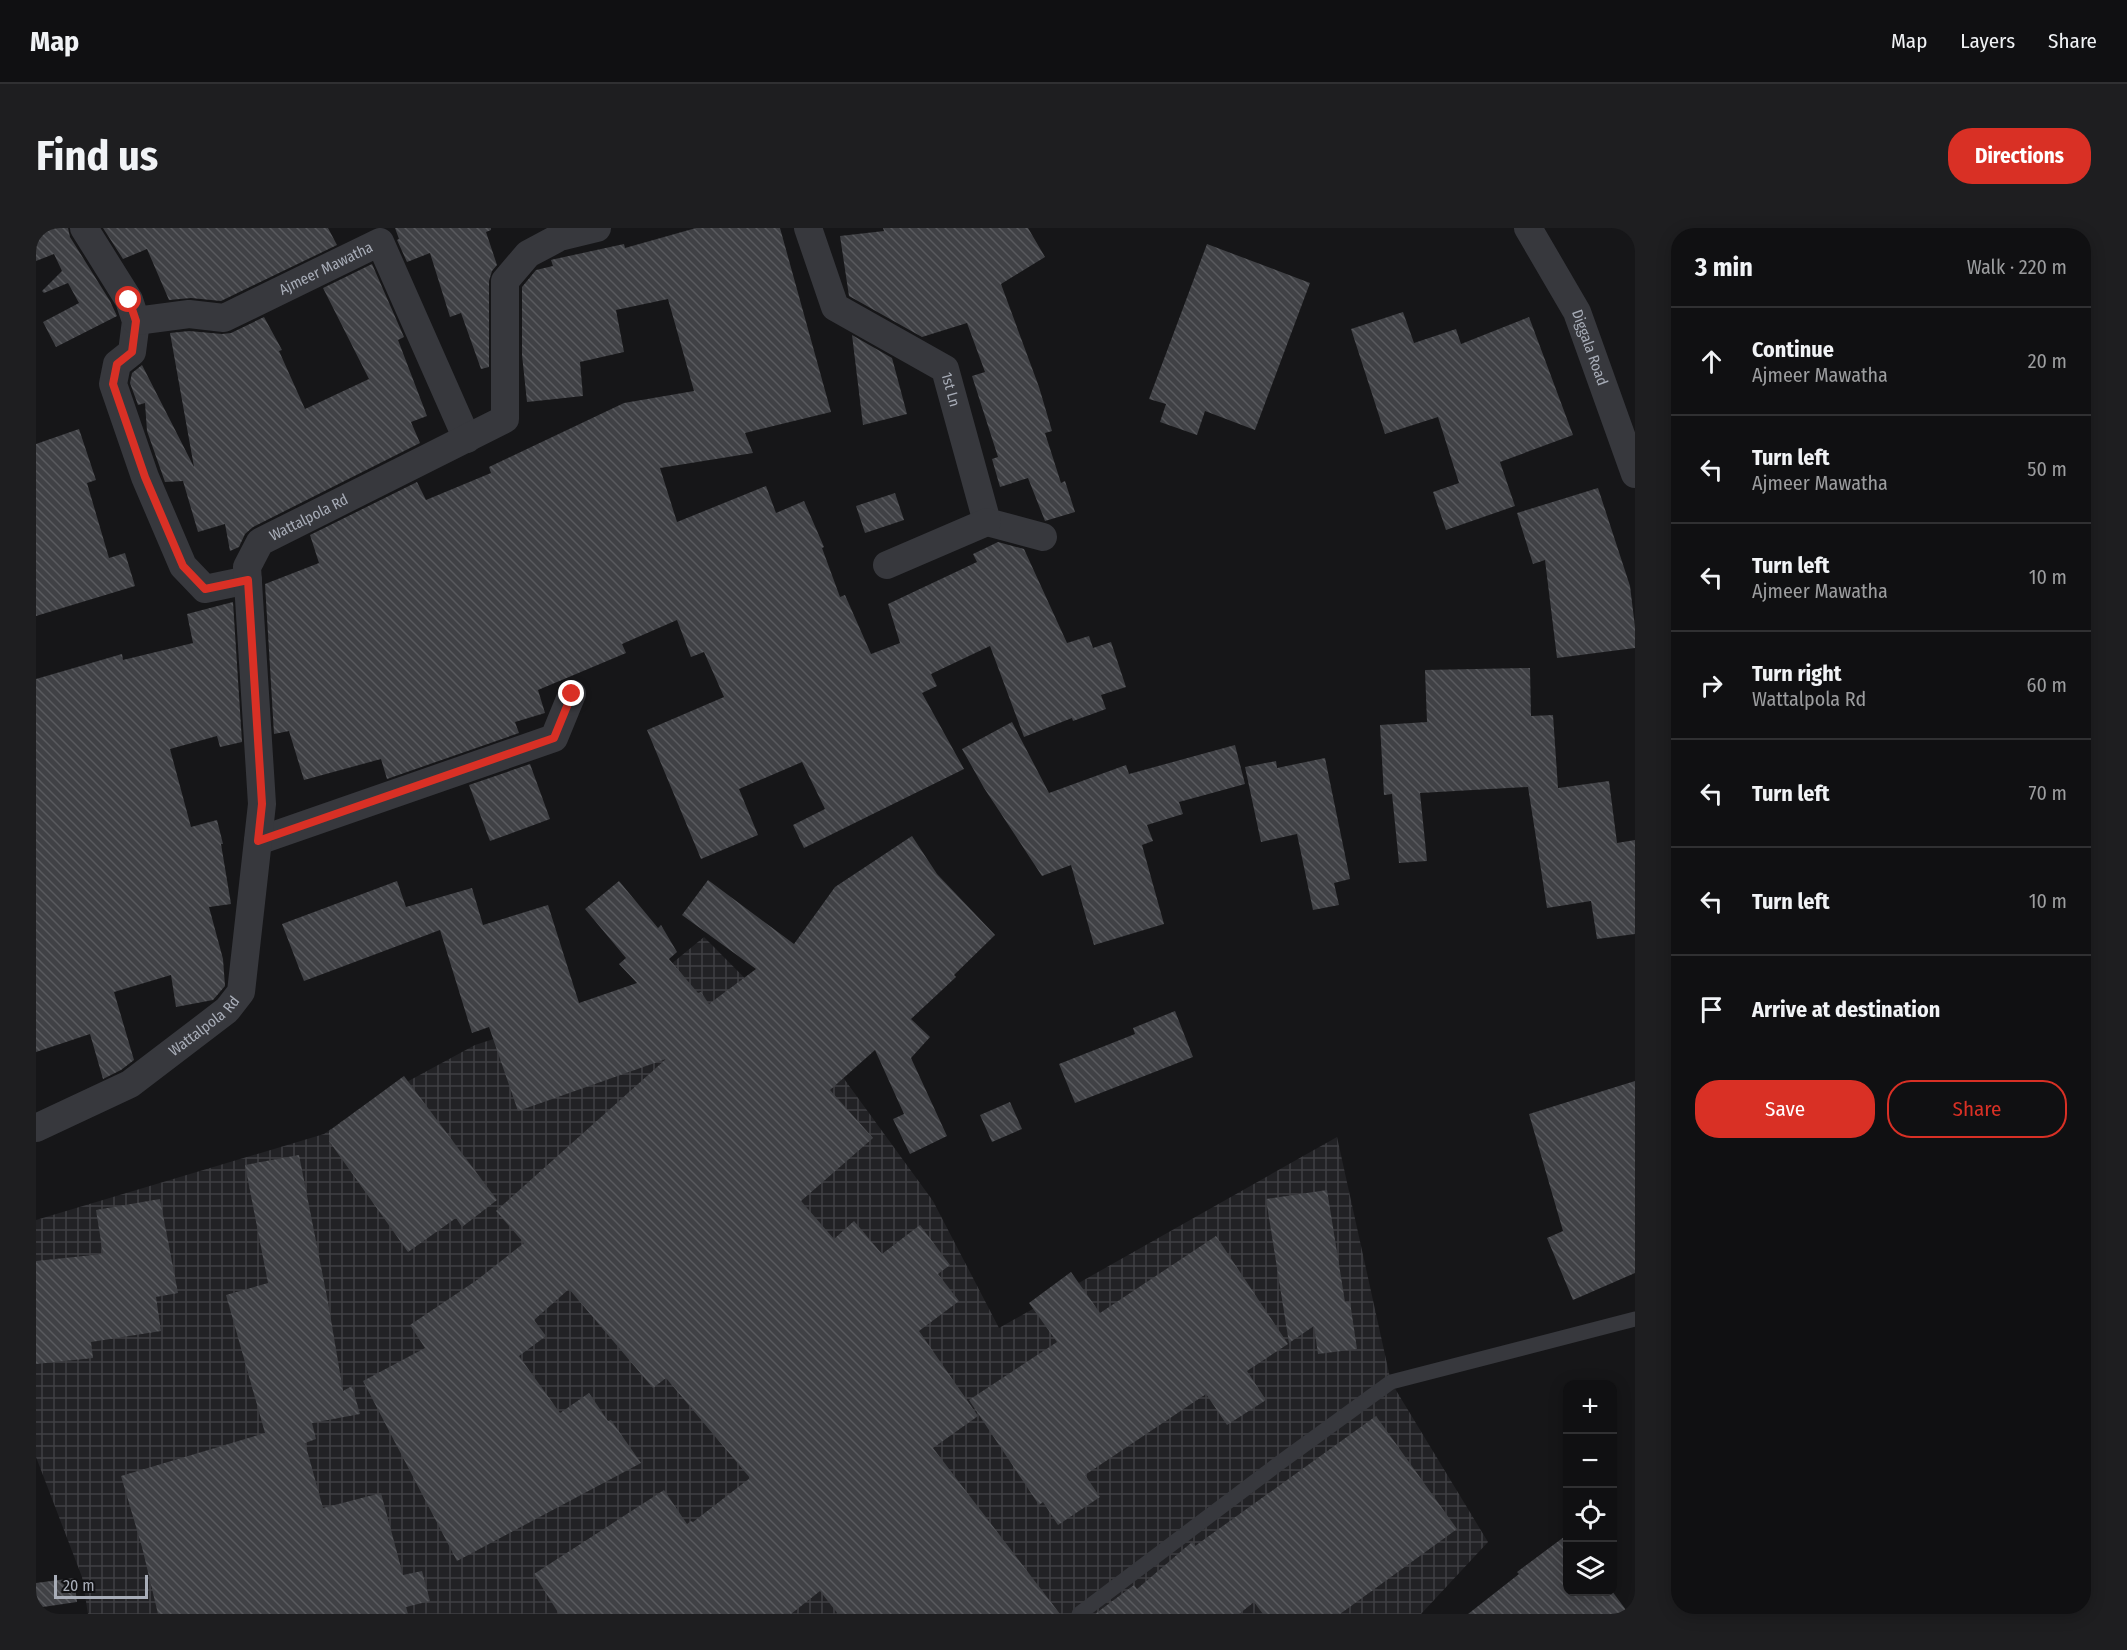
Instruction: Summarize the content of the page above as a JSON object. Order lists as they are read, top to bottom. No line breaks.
{"streets":{"street":["Ajmeer Mawatha","Diggala Road","1st Ln","Wattalpola Rd"]},"crossings":[["Ajmeer Mawatha","Wattalpola Rd"]],"scale_bar":"20 m","page":{"header":"Map","nav":["Map","Layers","Share"],"buttons":["Directions",["Save","Share"]],"title":"Find us","heading":["3 min","Walk · 220 m"],"list":[["Continue","Ajmeer Mawatha","20 m"],["Turn left","Ajmeer Mawatha","50 m"],["Turn left","Ajmeer Mawatha","10 m"],["Turn right","Wattalpola Rd","60 m"],["Turn left","70 m"],["Turn left","10 m"],"Arrive at destination"],"map_buttons":["+","−"],"scale":"20 m"}}
